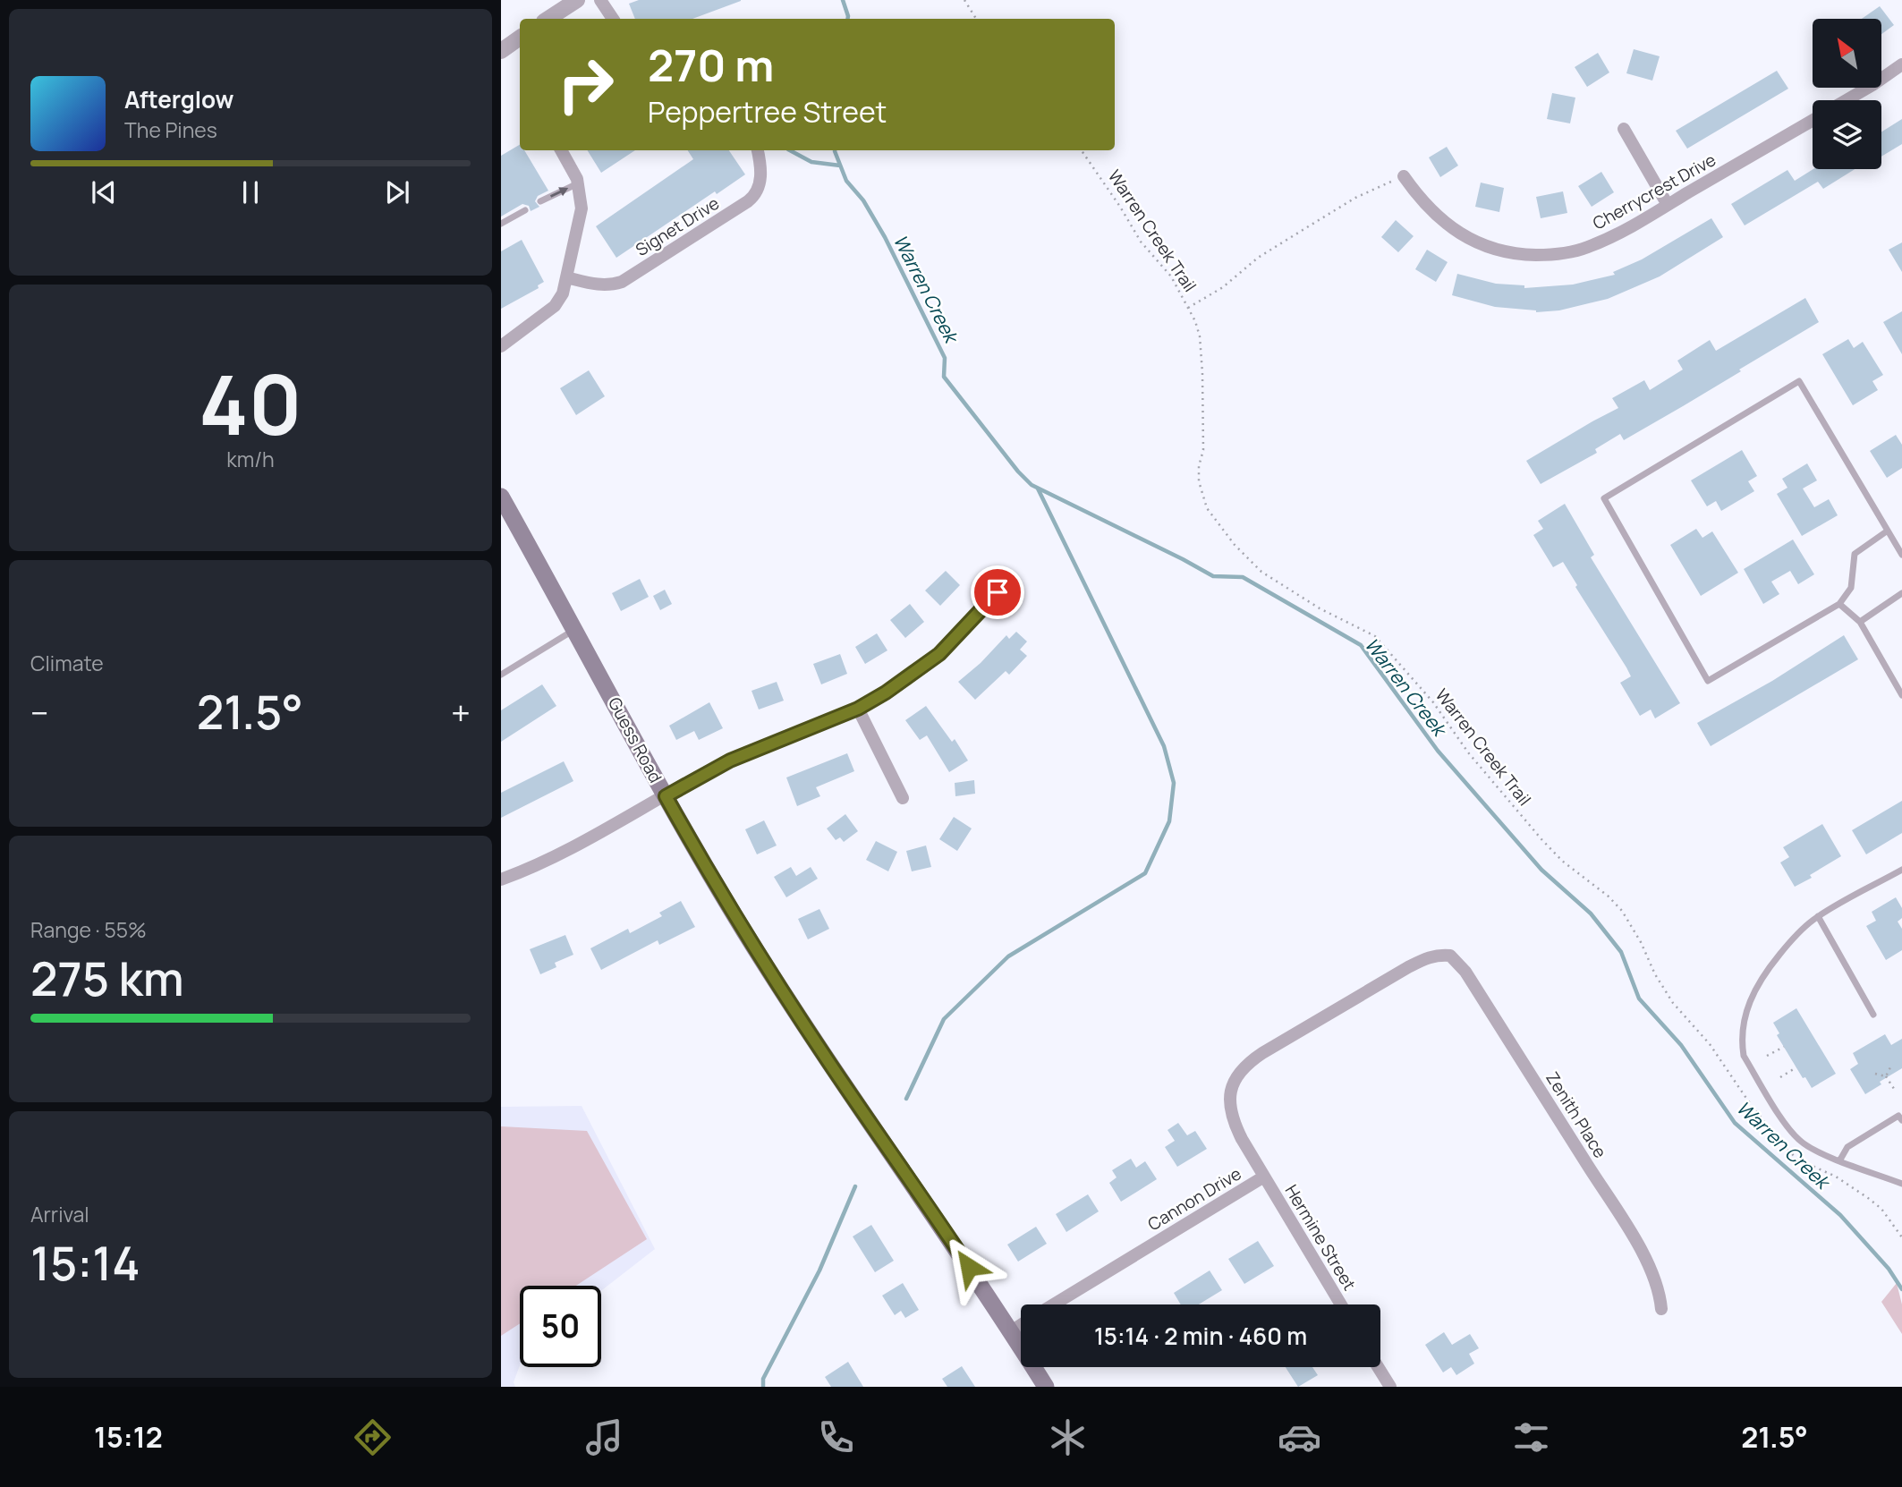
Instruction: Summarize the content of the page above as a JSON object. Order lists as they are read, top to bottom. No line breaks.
{"streets":{"main road":["Guess Road"],"street":["Cherrycrest Drive","Signet Drive","Zenith Place","Cannon Drive","Hermine Street"],"path":["Warren Creek Trail"]},"crossings":[["Zenith Place","Cannon Drive"],["Cannon Drive","Hermine Street"]],"water":["Warren Creek"],"north":"top left","page":{"turn":["270 m","Peppertree Street"],"song":["Afterglow","The Pines"],"tile":[["40","km/h"],"Climate",["Range · 55%","275 km"],["Arrival","15:14"]],"heat":["−","21.5°","+"],"limit":"50","trip":"15:14 · 2 min · 460 m","tabs":["15:12","21.5°"]}}
